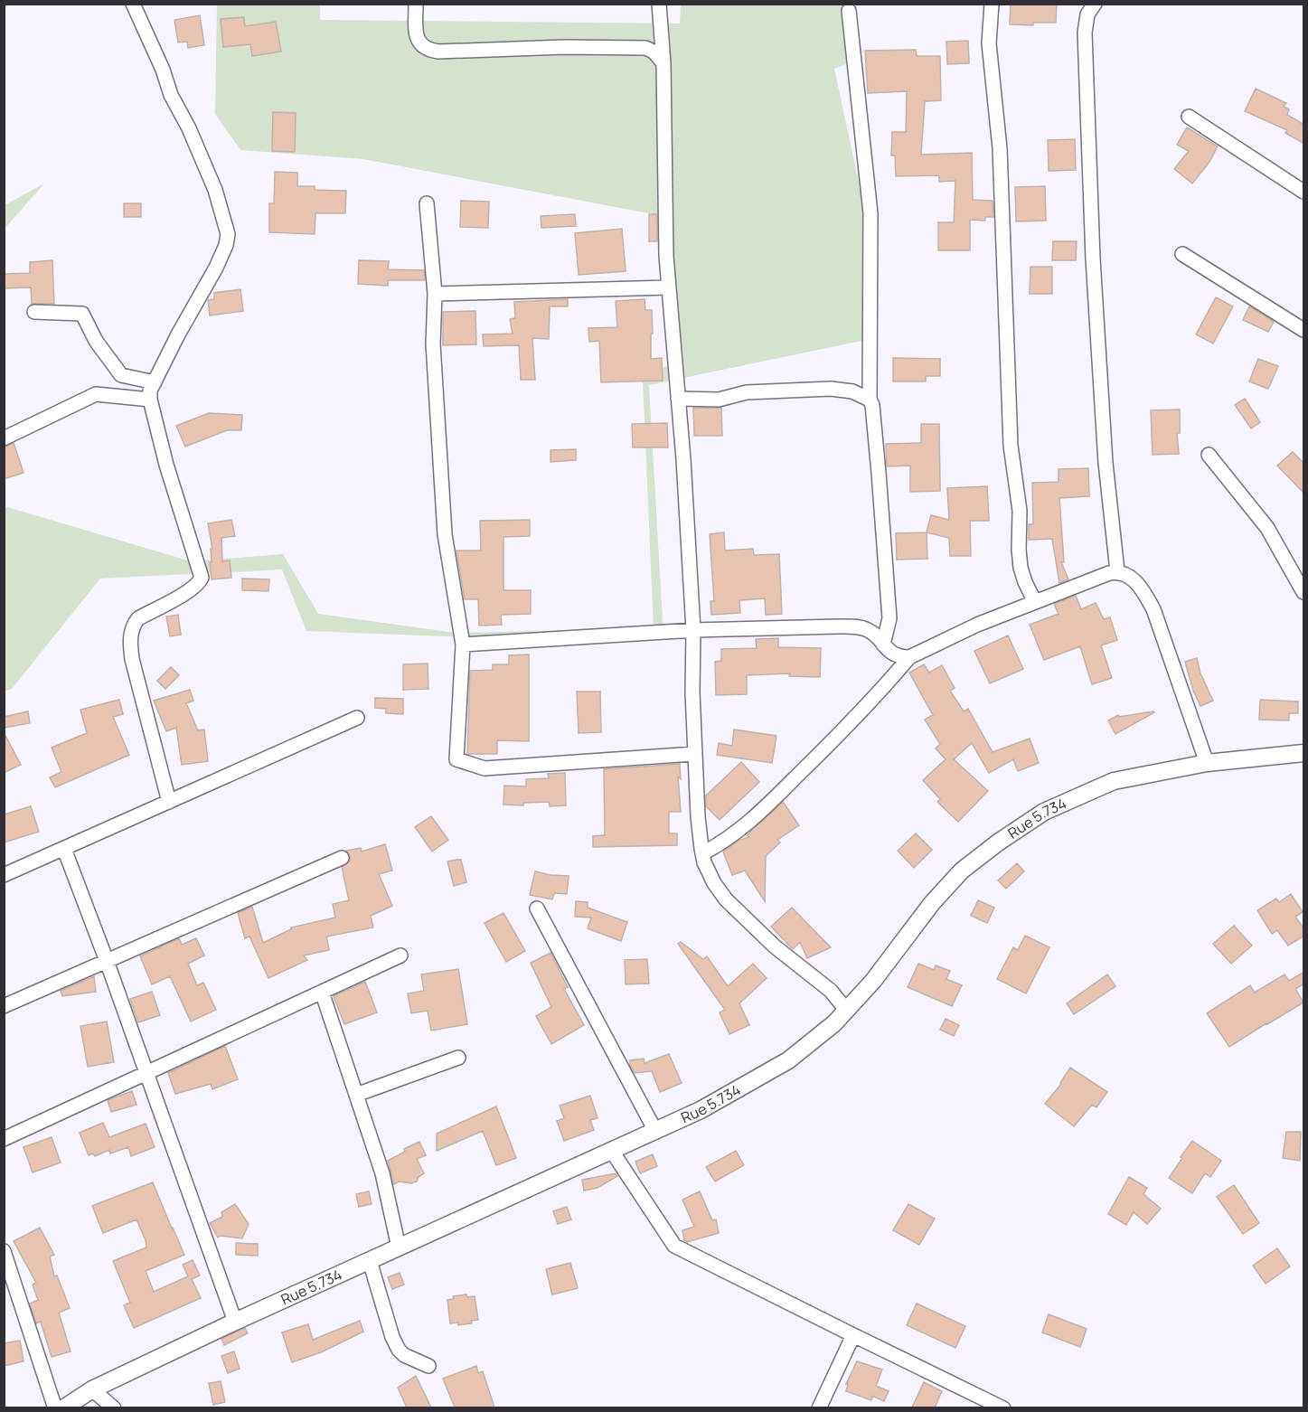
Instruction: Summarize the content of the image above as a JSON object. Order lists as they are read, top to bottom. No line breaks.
{"streets":{"street":["Rue 5.734"]}}
